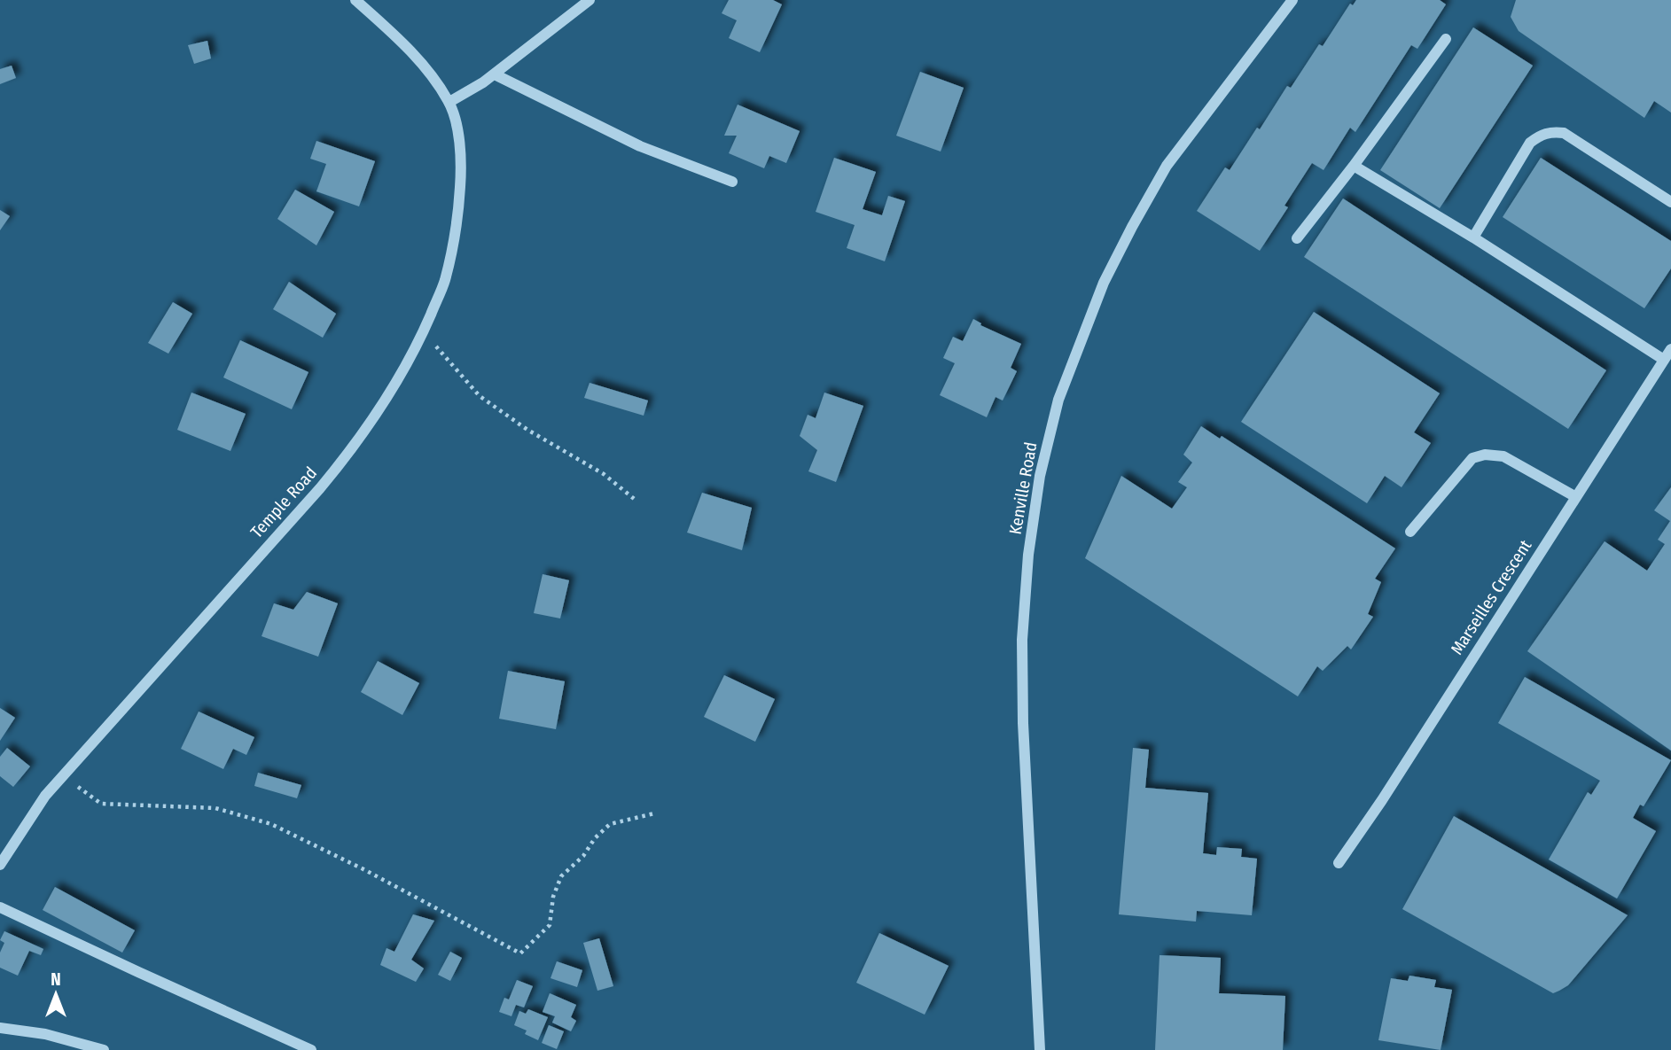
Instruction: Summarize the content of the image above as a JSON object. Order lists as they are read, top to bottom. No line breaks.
{"streets":{"street":["Kenville Road","Temple Road","Marseilles Crescent"]},"north":"top"}
